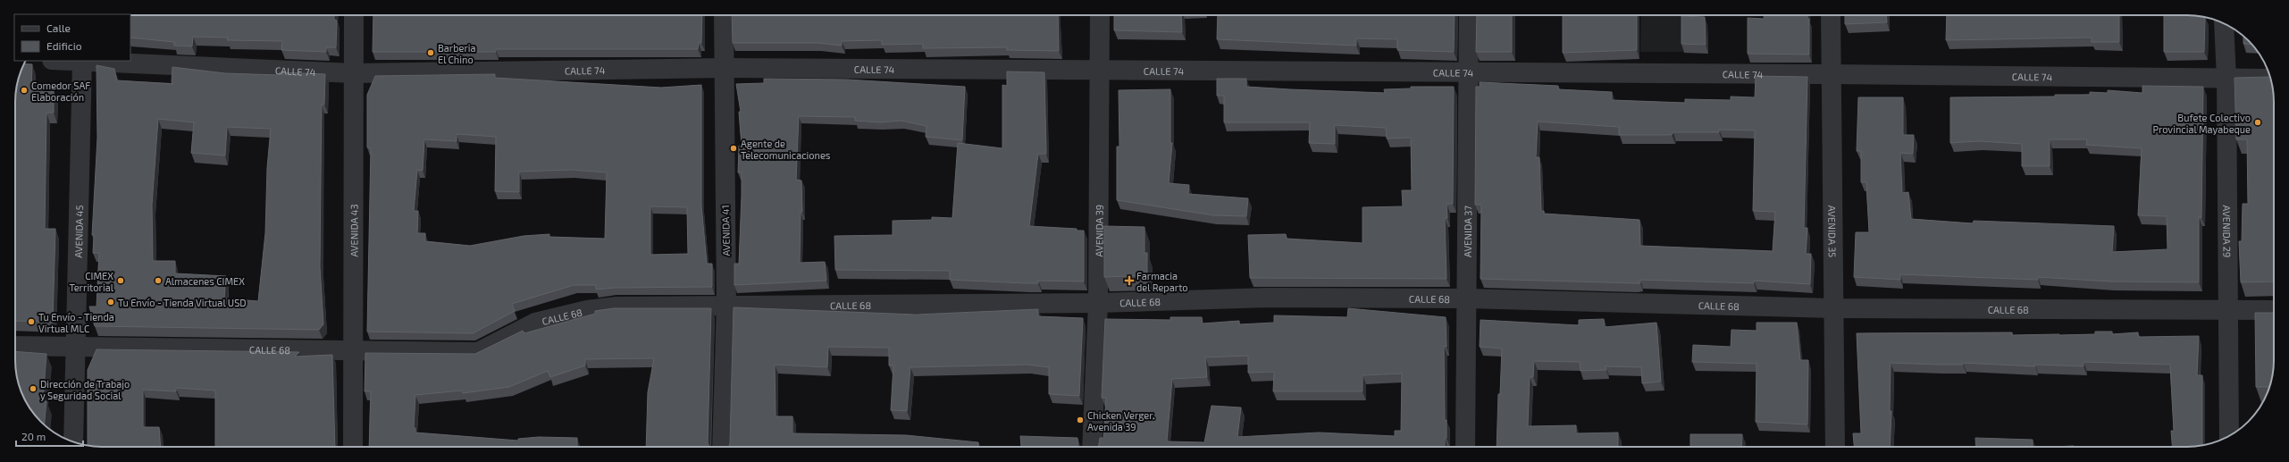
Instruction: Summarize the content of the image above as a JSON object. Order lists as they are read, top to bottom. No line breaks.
{"streets":{"street":["CALLE 74","AVENIDA 43","AVENIDA 41","AVENIDA 39","AVENIDA 45","AVENIDA 37","AVENIDA 35","AVENIDA 29","CALLE 68"]},"crossings":[["CALLE 74","AVENIDA 43"],["CALLE 74","AVENIDA 41"],["CALLE 74","AVENIDA 39"],["CALLE 74","AVENIDA 45"],["CALLE 74","AVENIDA 37"],["CALLE 74","AVENIDA 35"],["CALLE 74","AVENIDA 29"],["AVENIDA 43","CALLE 68"],["AVENIDA 41","CALLE 68"],["AVENIDA 39","CALLE 68"],["AVENIDA 45","CALLE 68"],["AVENIDA 37","CALLE 68"],["AVENIDA 35","CALLE 68"],["AVENIDA 29","CALLE 68"]],"places":{"other":["Barberia El Chino","Comedor SAF Elaboración","Bufete Colectivo Provincial Mayabeque","Agente de Telecomunicaciones","CIMEX Territorial","Almacenes CIMEX","Tu Envío - Tienda Virtual USD","Tu Envío - Tienda Virtual MLC","Dirección de Trabajo y Seguridad Social","Chicken Verger. Avenida 39"],"health":["Farmacia del Reparto"]},"legend":["Calle","Edificio"],"scale_bar":"20 m"}
